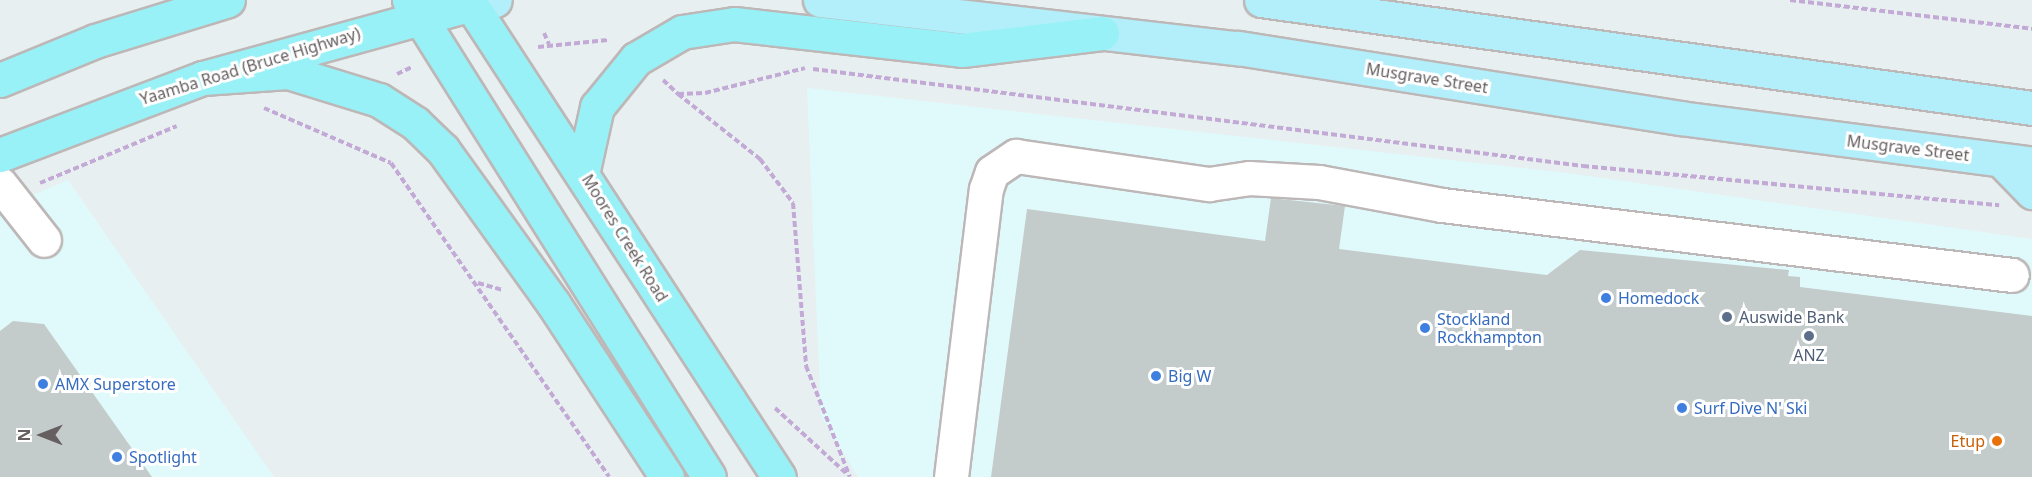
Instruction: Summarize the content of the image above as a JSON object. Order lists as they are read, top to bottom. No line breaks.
{"streets":{"highway":["Yaamba Road (Bruce Highway)","Moores Creek Road"],"main road":["Musgrave Street"]},"crossings":[["Yaamba Road (Bruce Highway)","Moores Creek Road"]],"places":["Homedock","Auswide Bank","Stockland Rockhampton","ANZ","Big W","AMX Superstore","Surf Dive N' Ski","Etup","Spotlight"],"north":"left"}
